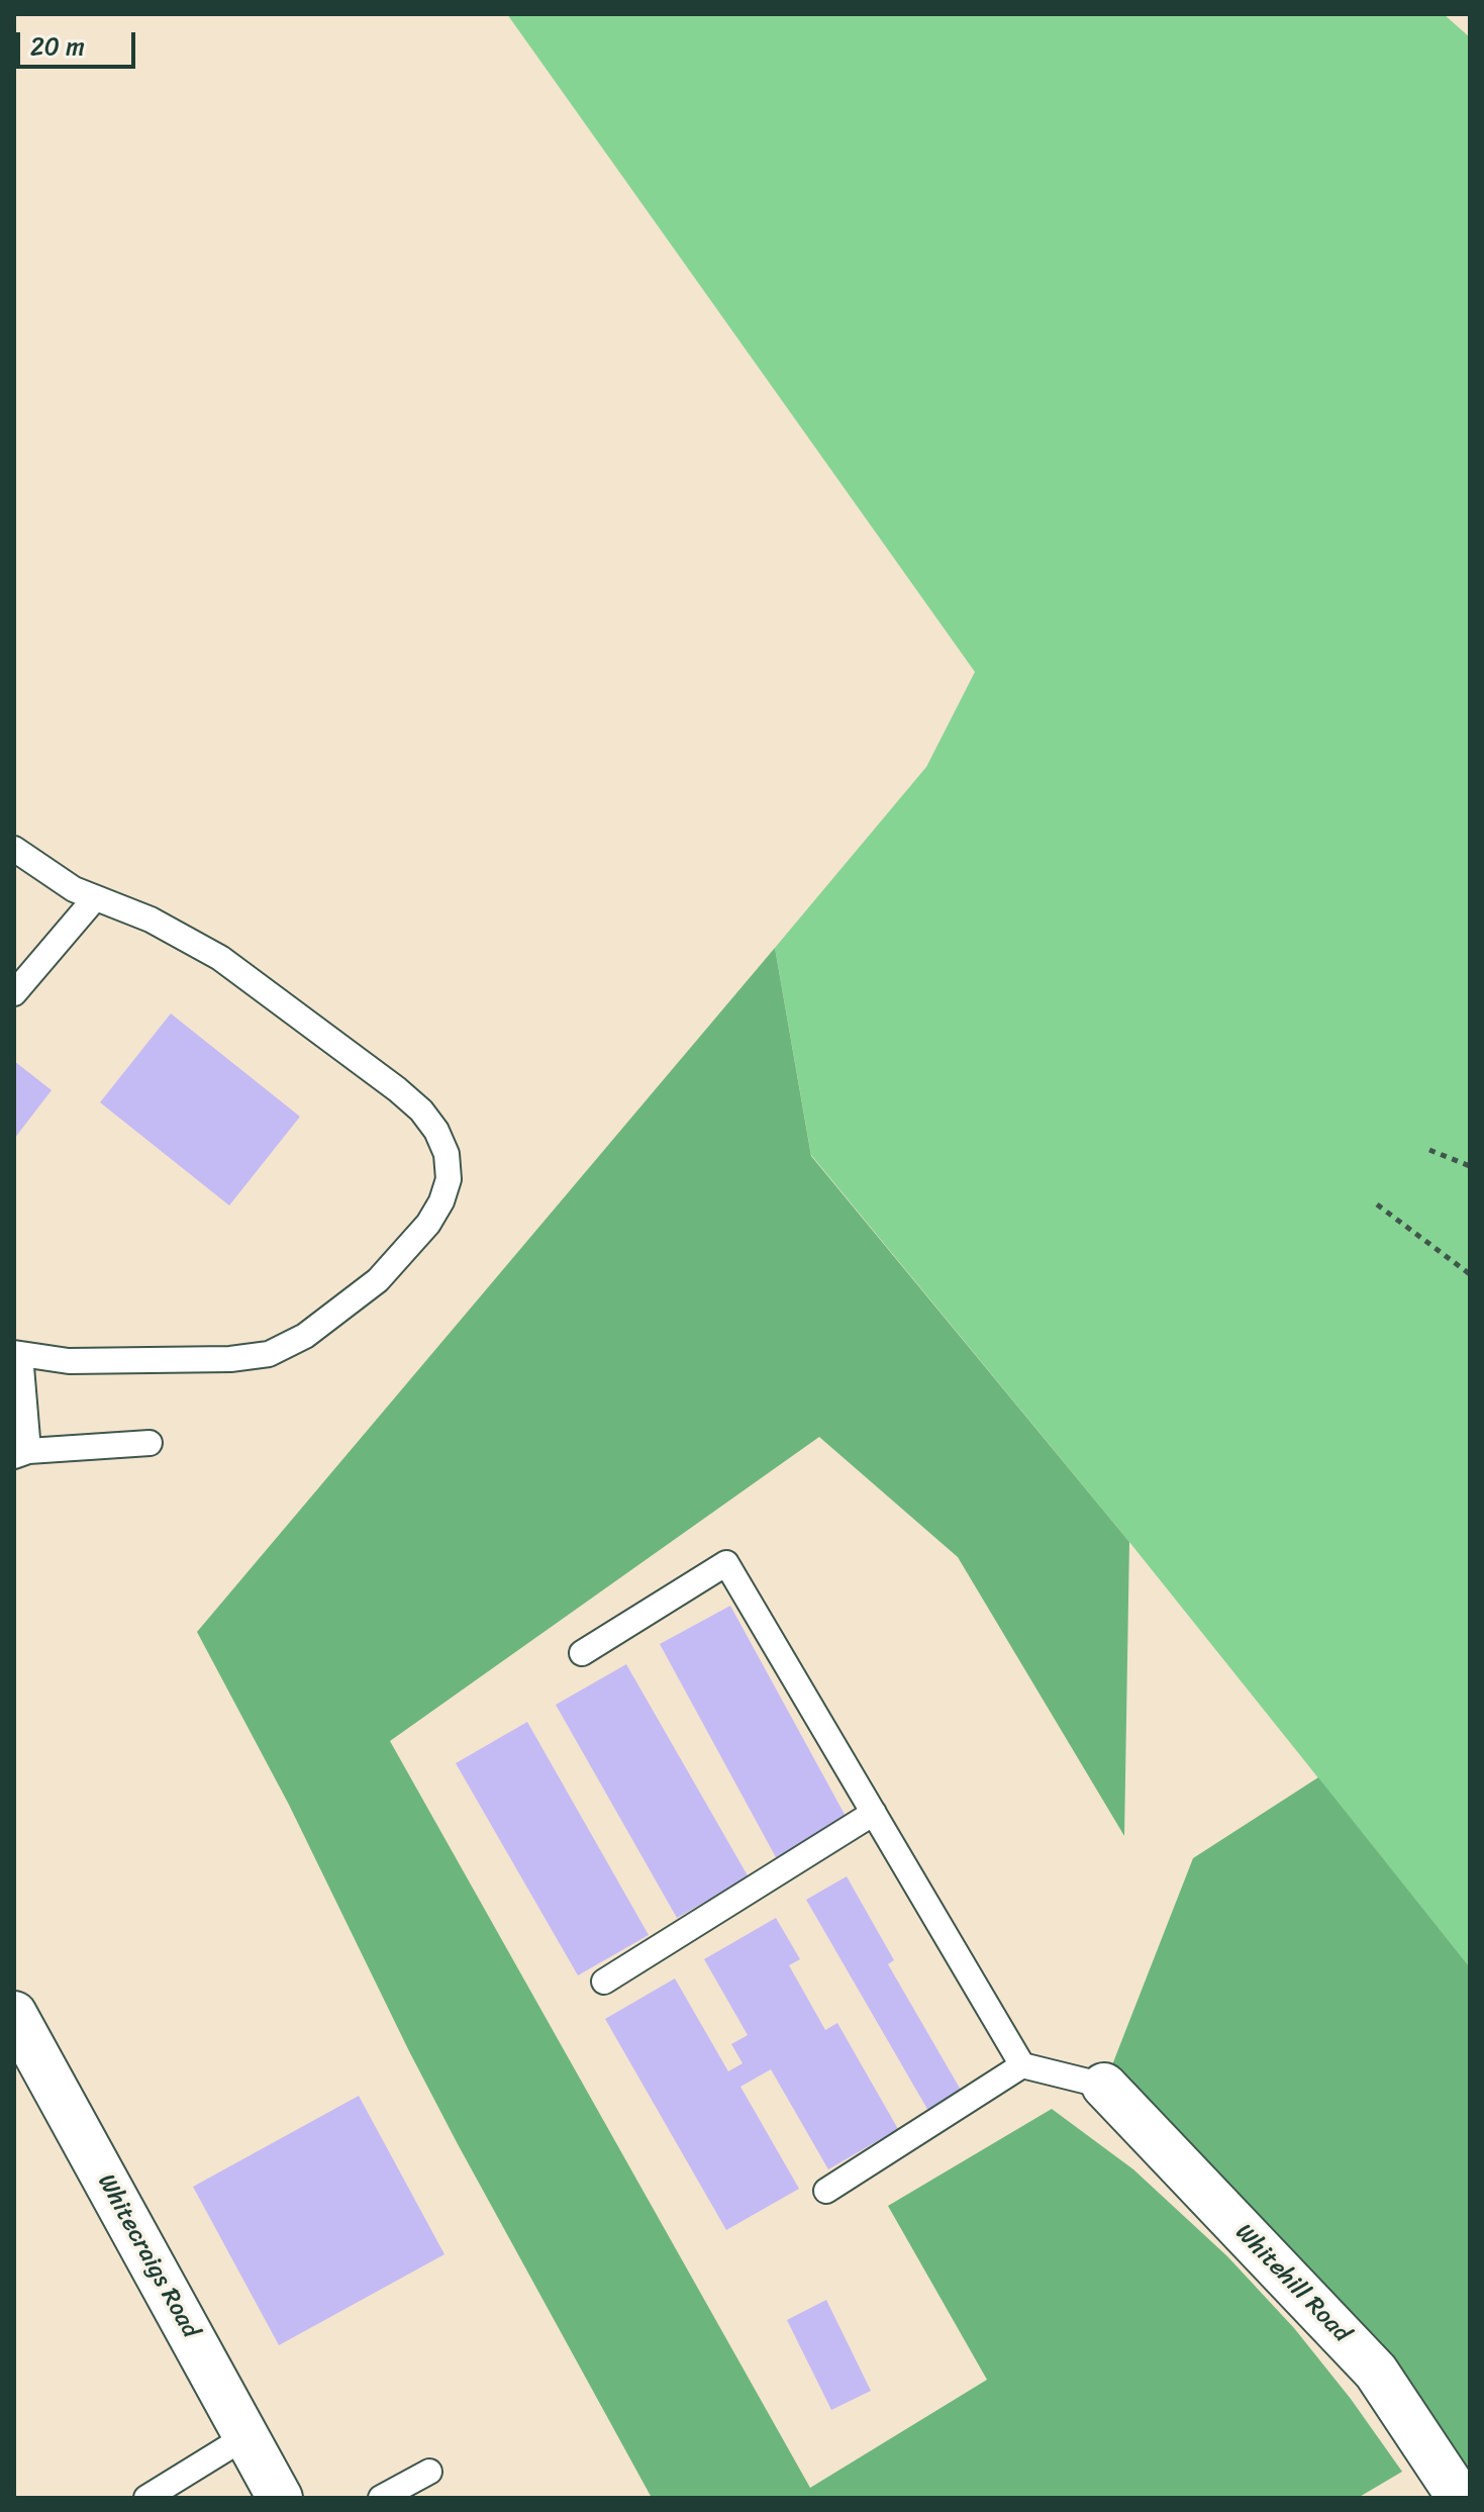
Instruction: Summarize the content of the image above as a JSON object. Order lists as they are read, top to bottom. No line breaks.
{"streets":{"street":["Whitecraigs Road","Whitehill Road"]},"scale_bar":"20 m"}
